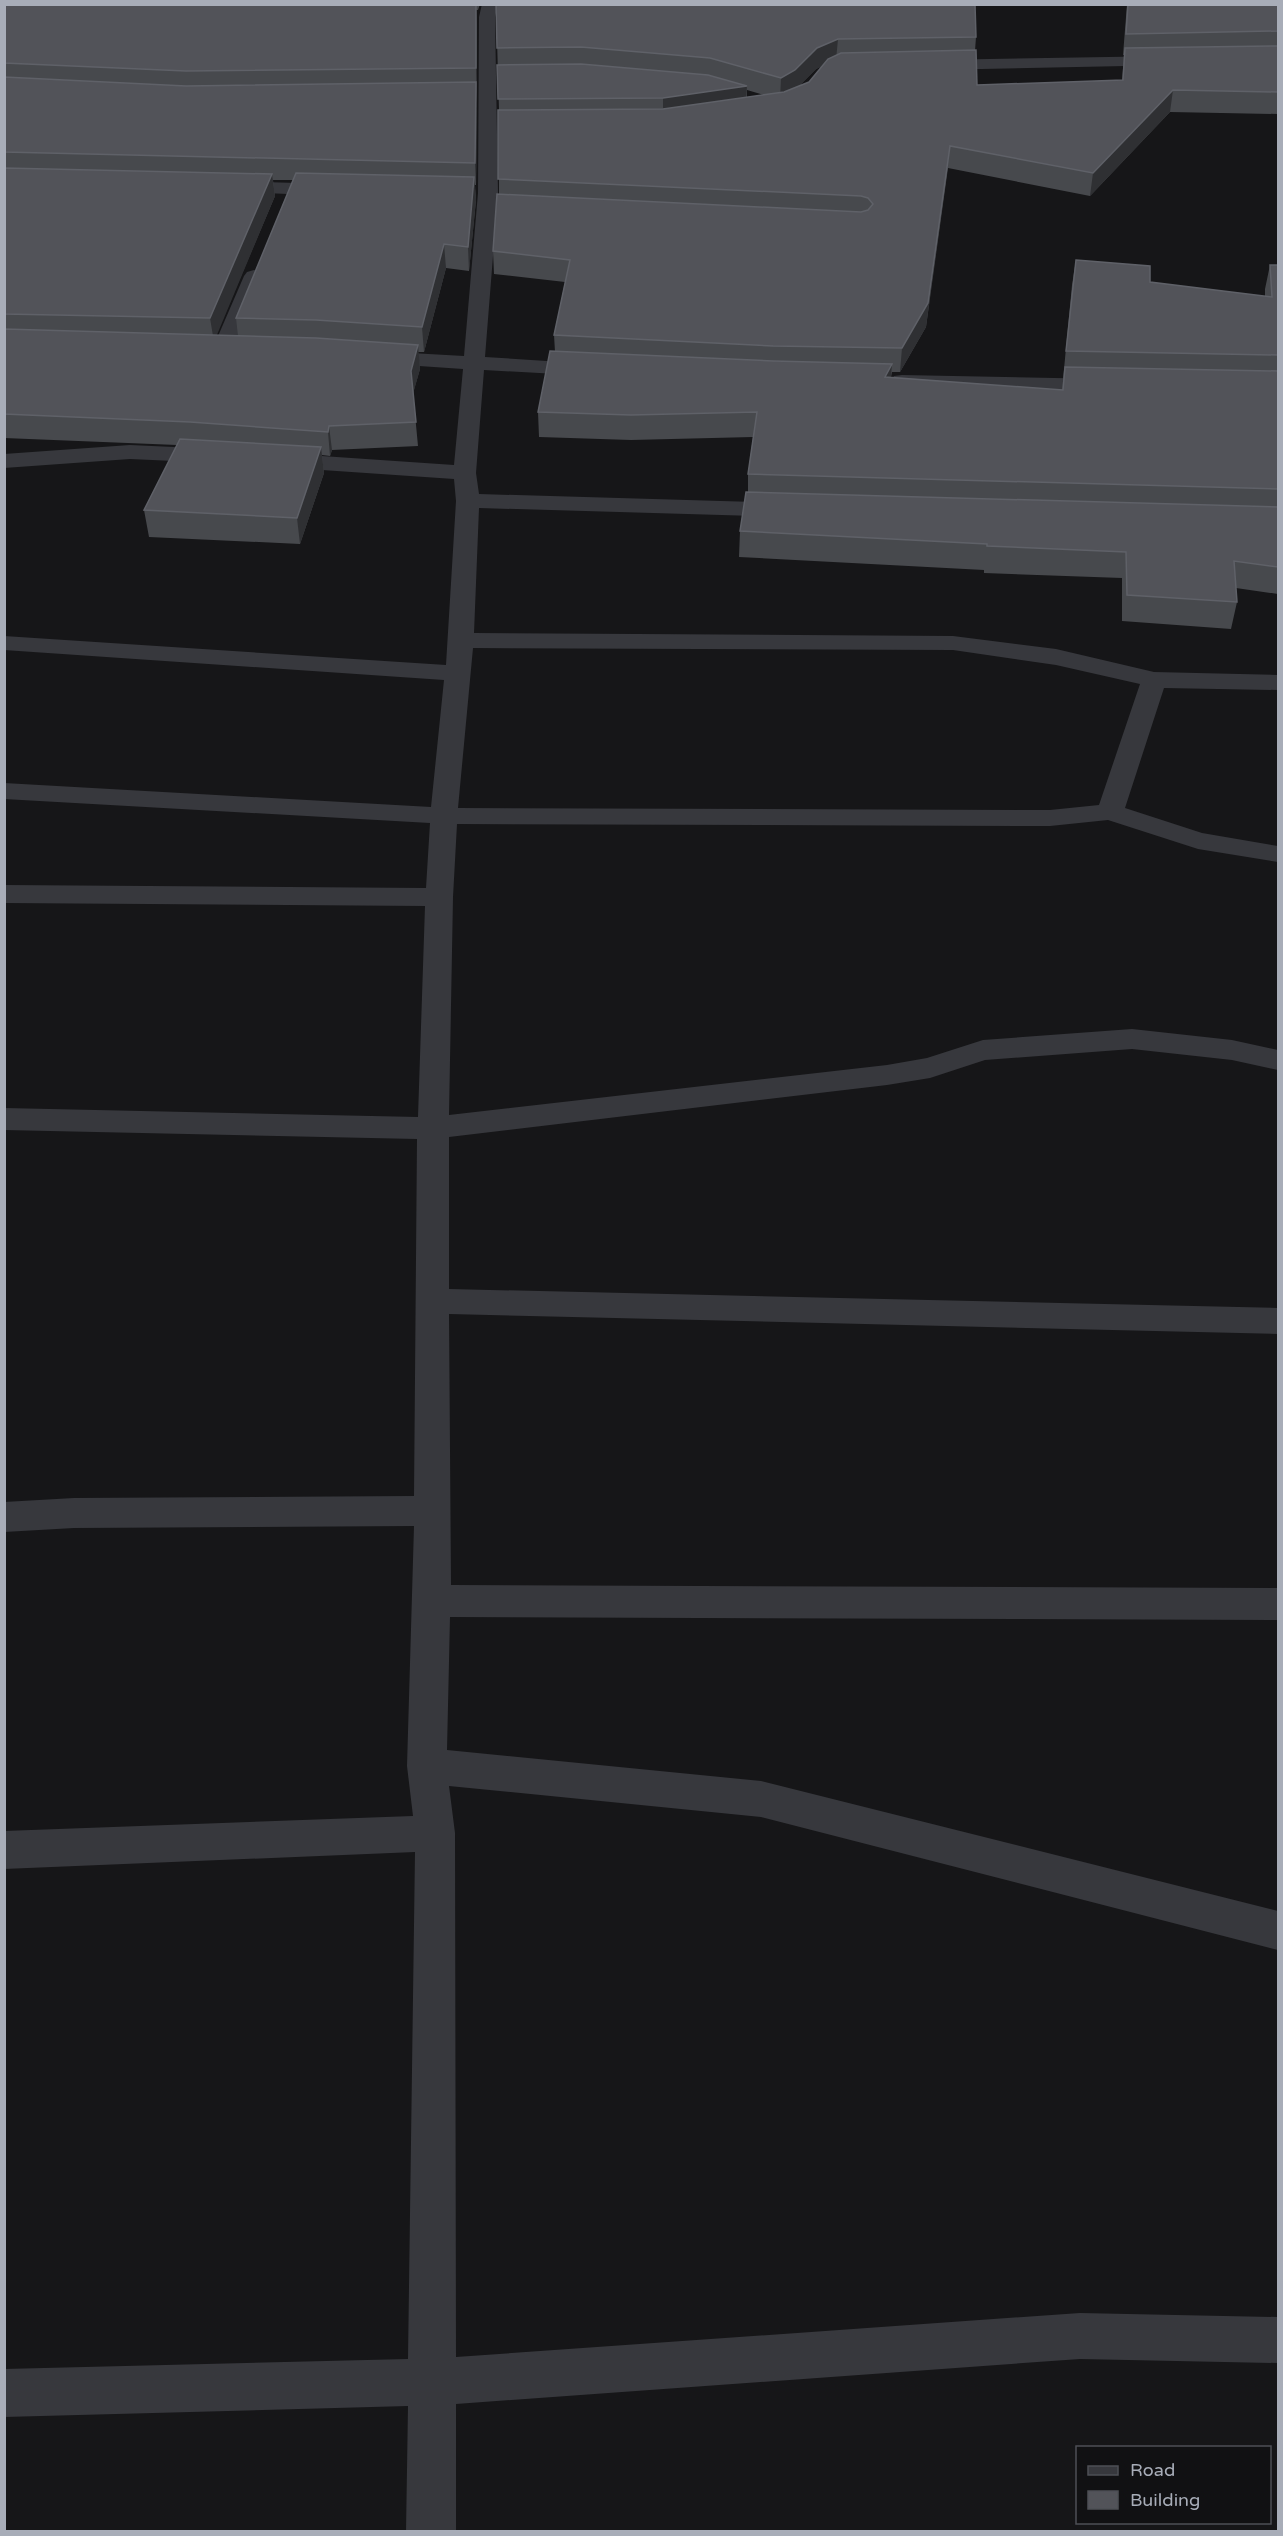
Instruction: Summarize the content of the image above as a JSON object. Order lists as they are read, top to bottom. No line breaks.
{"legend":["Road","Building"]}
